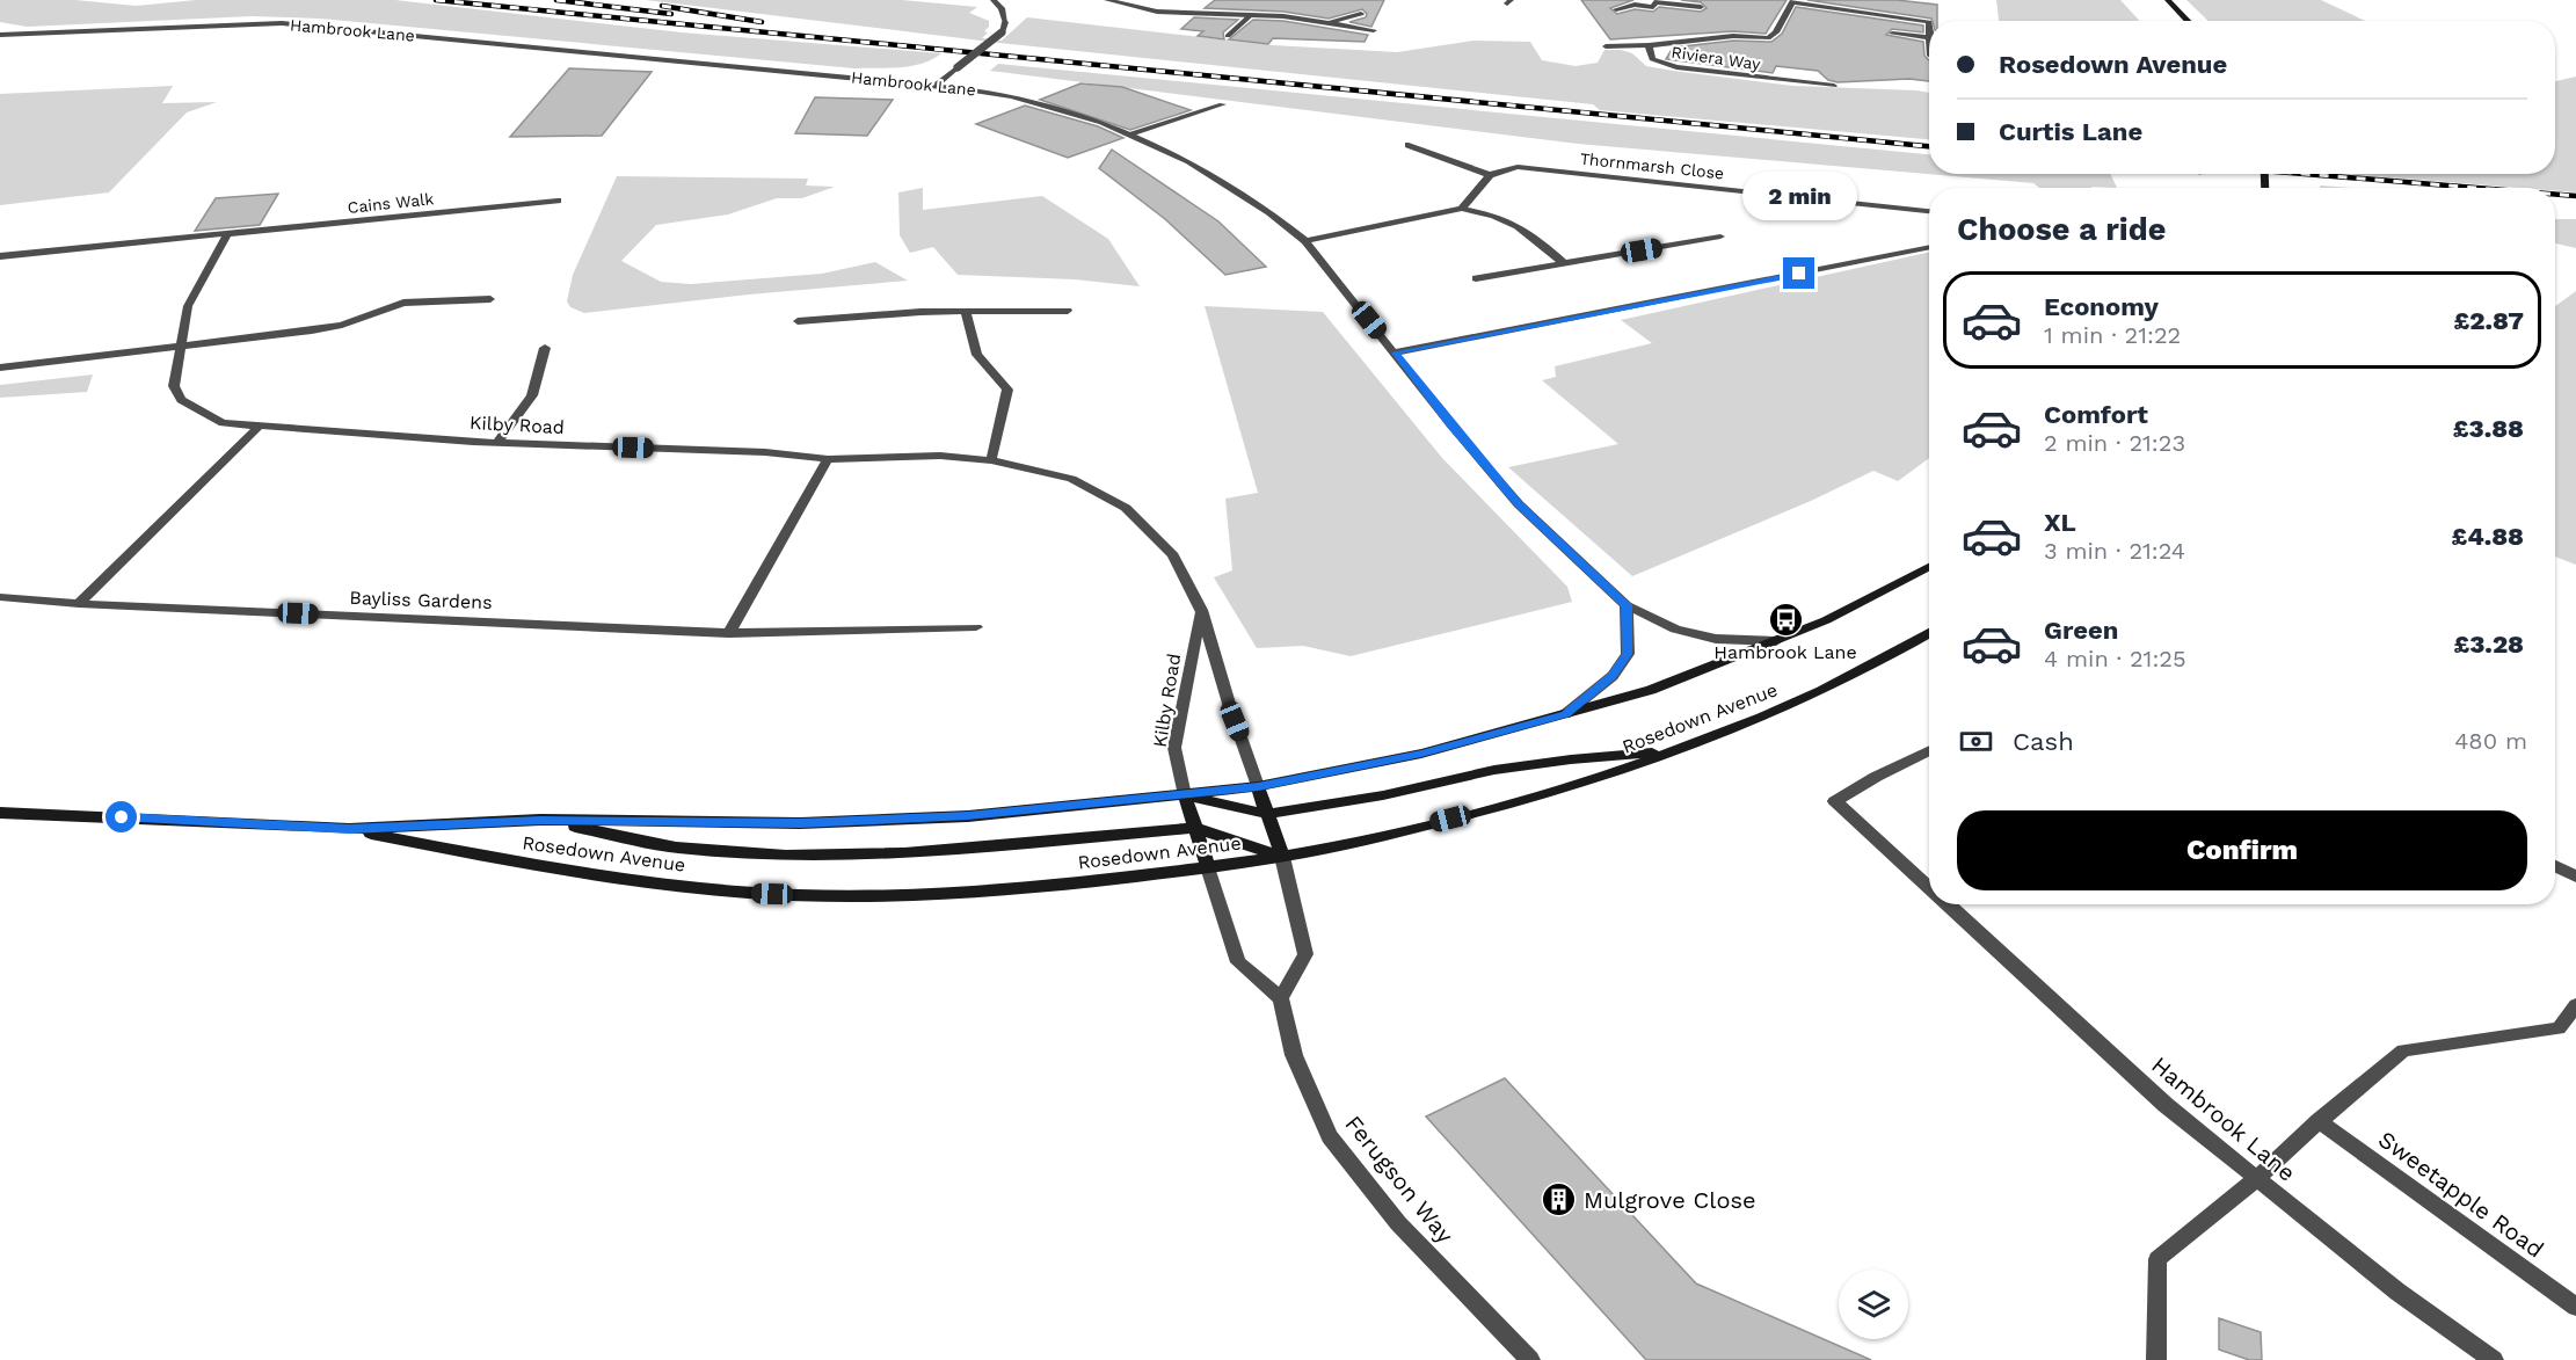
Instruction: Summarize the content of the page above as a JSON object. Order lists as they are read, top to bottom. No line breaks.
{"streets":{"street":["Hambrook Lane","Riviera Way","Thornmarsh Close","Cains Walk","Kilby Road","Bayliss Gardens","Rosedown Avenue","Ferugson Way","Sweetapple Road"]},"crossings":[["Hambrook Lane","Rosedown Avenue"],["Cains Walk","Kilby Road"],["Kilby Road","Rosedown Avenue"]],"places":{"bus stop":["Hambrook Lane"],"building":["Mulgrove Close"]},"page":{"banner":["Rosedown Avenue","Curtis Lane"],"bubble":"2 min","heading":"Choose a ride","list":[{"name":"Economy","note":"1 min · 21:22","value":"£2.87"},{"name":"Comfort","note":"2 min · 21:23","value":"£3.88"},{"name":"XL","note":"3 min · 21:24","value":"£4.88"},{"name":"Green","note":"4 min · 21:25","value":"£3.28"}],"pay":["Cash","480 m"],"buttons":"Confirm"}}
